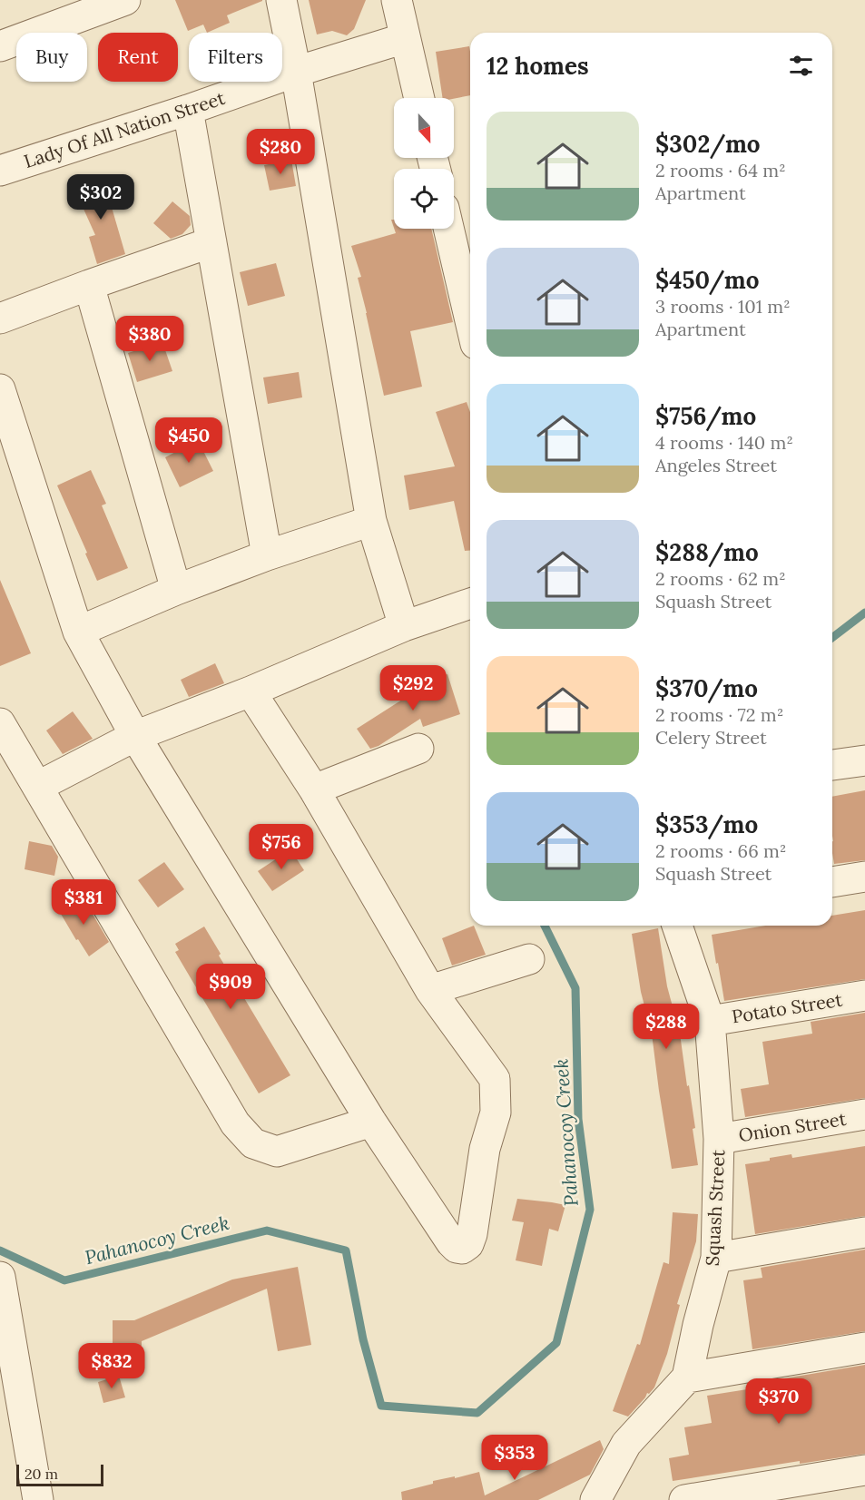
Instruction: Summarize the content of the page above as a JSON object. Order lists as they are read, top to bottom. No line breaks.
{"streets":{"street":["Lady Of All Nation Street","Potato Street","Onion Street","Squash Street"]},"crossings":[["Potato Street","Squash Street"],["Onion Street","Squash Street"]],"water":["Pahanocoy Creek"],"scale_bar":"20 m","north":"bottom","page":{"chip":["Buy","Rent","Filters"],"heading":"12 homes","list":[{"name":"$302/mo","note":"2 rooms · 64 m² · Apartment"},{"name":"$450/mo","note":"3 rooms · 101 m² · Apartment"},{"name":"$756/mo","note":"4 rooms · 140 m² · Angeles Street"},{"name":"$288/mo","note":"2 rooms · 62 m² · Squash Street"},{"name":"$370/mo","note":"2 rooms · 72 m² · Celery Street"},{"name":"$353/mo","note":"2 rooms · 66 m² · Squash Street"}],"price":["$280","$302","$380","$450","$292","$756","$381","$909","$288","$832","$370","$353"],"scale":"20 m"}}
